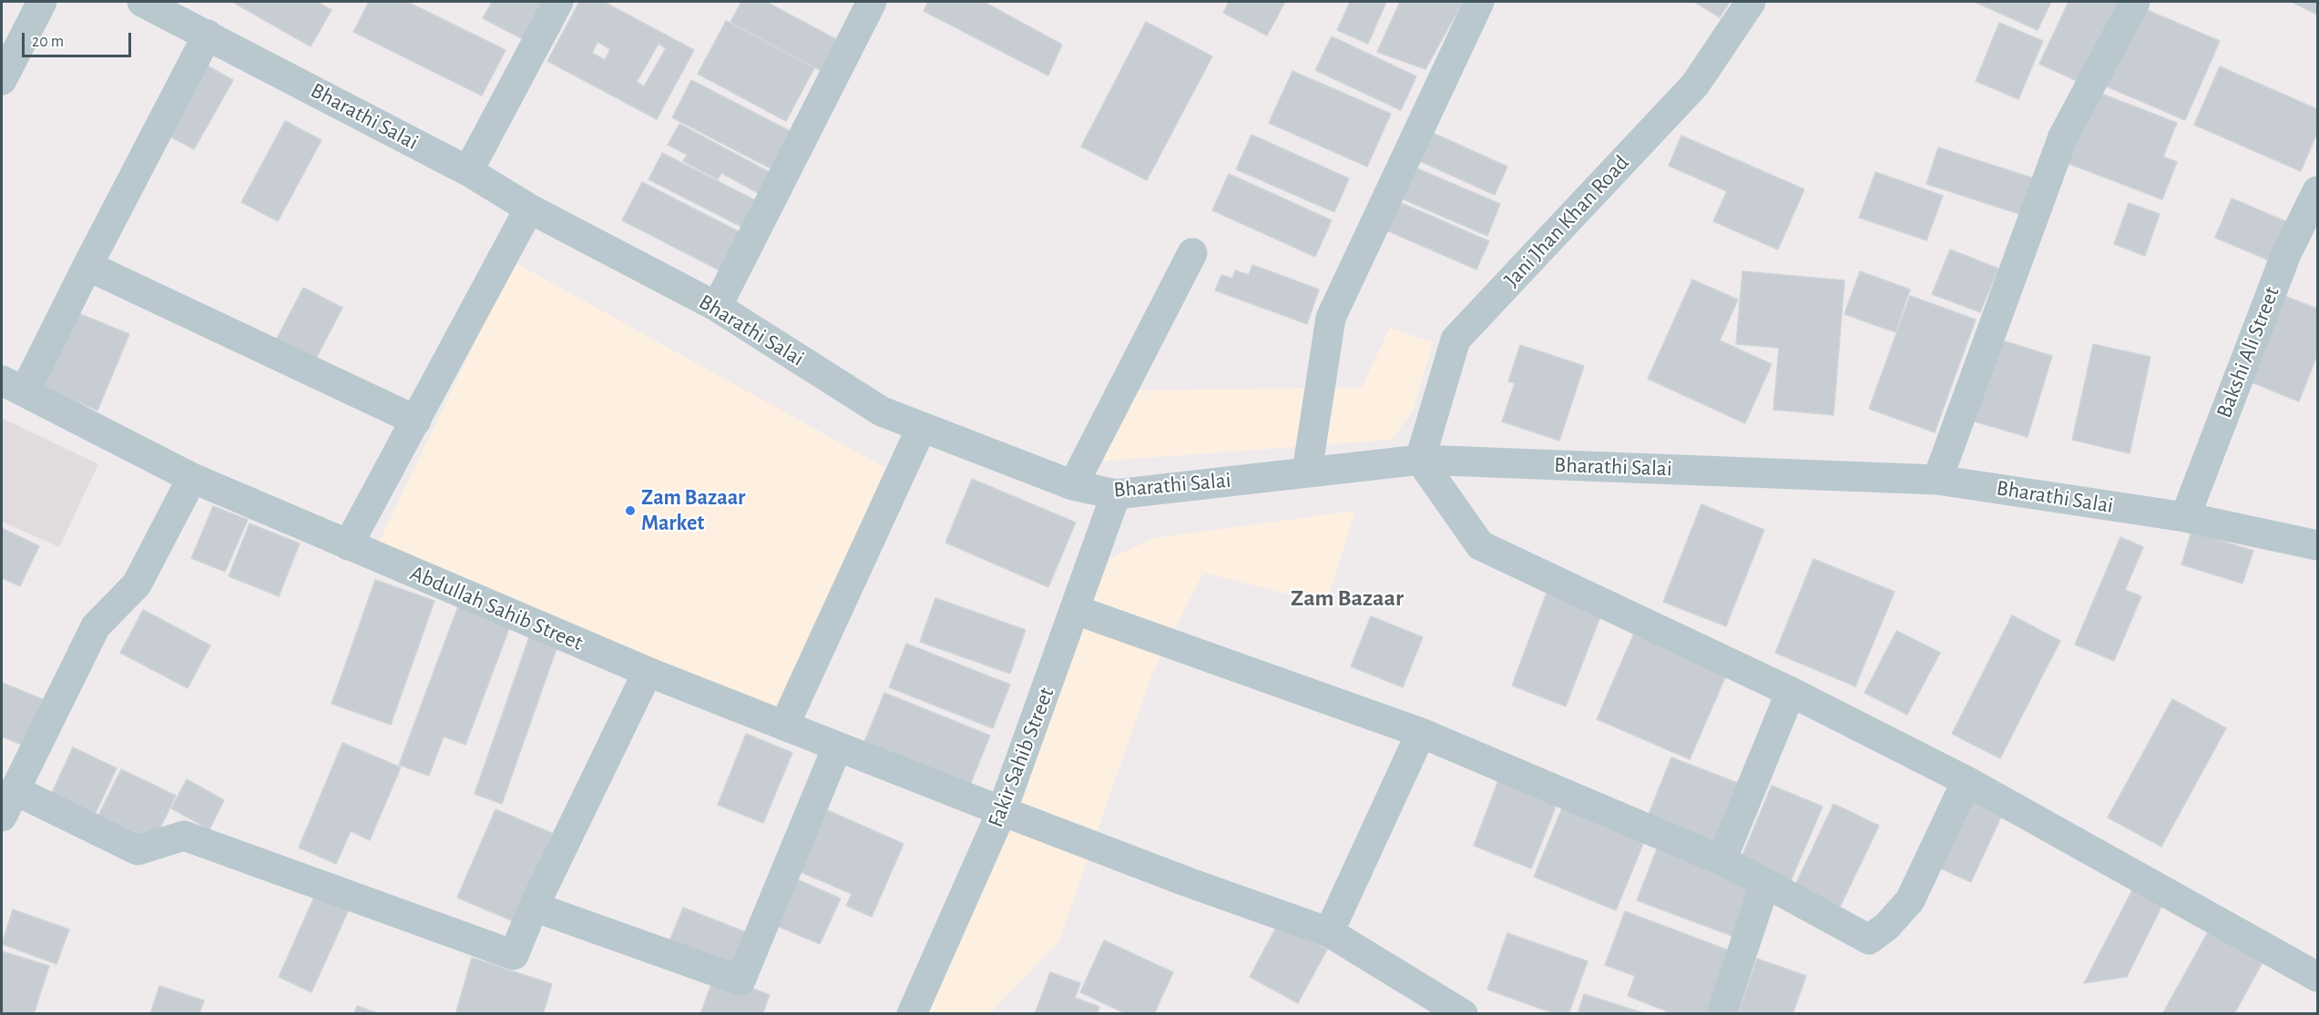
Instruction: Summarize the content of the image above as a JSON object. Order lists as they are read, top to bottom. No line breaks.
{"streets":{"street":["Bharathi Salai","Jani Jhan Khan Road","Bakshi Ali Street","Abdullah Sahib Street","Fakir Sahib Street"]},"crossings":[["Bharathi Salai","Jani Jhan Khan Road"],["Bharathi Salai","Bakshi Ali Street"],["Bharathi Salai","Fakir Sahib Street"],["Abdullah Sahib Street","Fakir Sahib Street"]],"districts":["Zam Bazaar"],"places":["Zam Bazaar Market"],"scale_bar":"20 m"}
